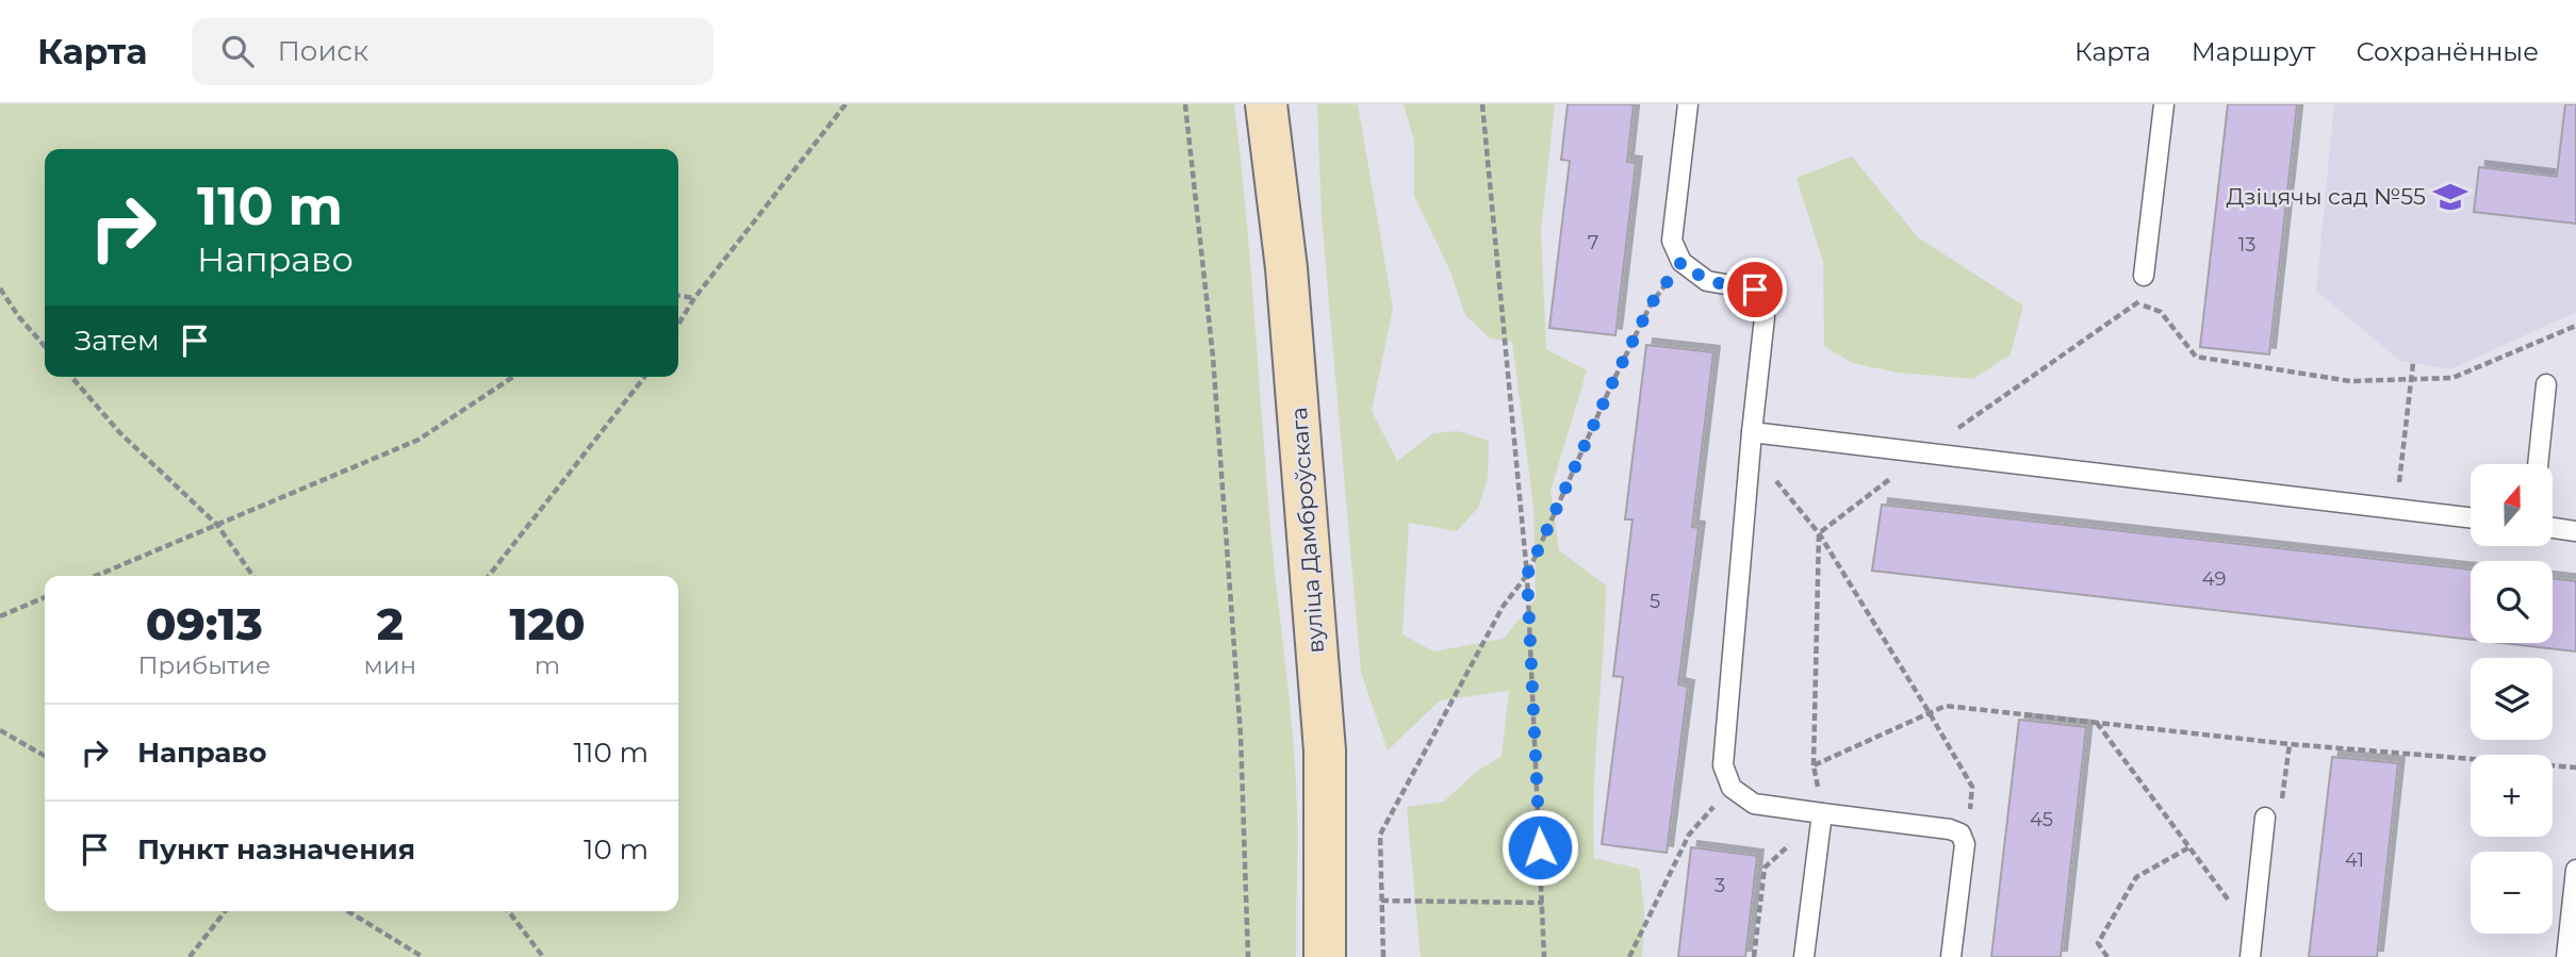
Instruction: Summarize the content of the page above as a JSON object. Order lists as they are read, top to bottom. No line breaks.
{"streets":{"main road":["вуліца Дамброўскага"]},"places":{"school or university":["Дзіцячы сад №55"]},"house_numbers":["7","13","49","5","45","41","3"],"north":"top","page":{"header":"Карта","search":"Поиск","nav":["Карта","Маршрут","Сохранённые"],"turn":["110 m","Направо"],"then":"Затем","map_buttons":["+","−"],"eta":["09:13","Прибытие","2","мин","120","m"],"list":[{"name":"Направо","value":"110 m"},{"name":"Пункт назначения","value":"10 m"}]}}
